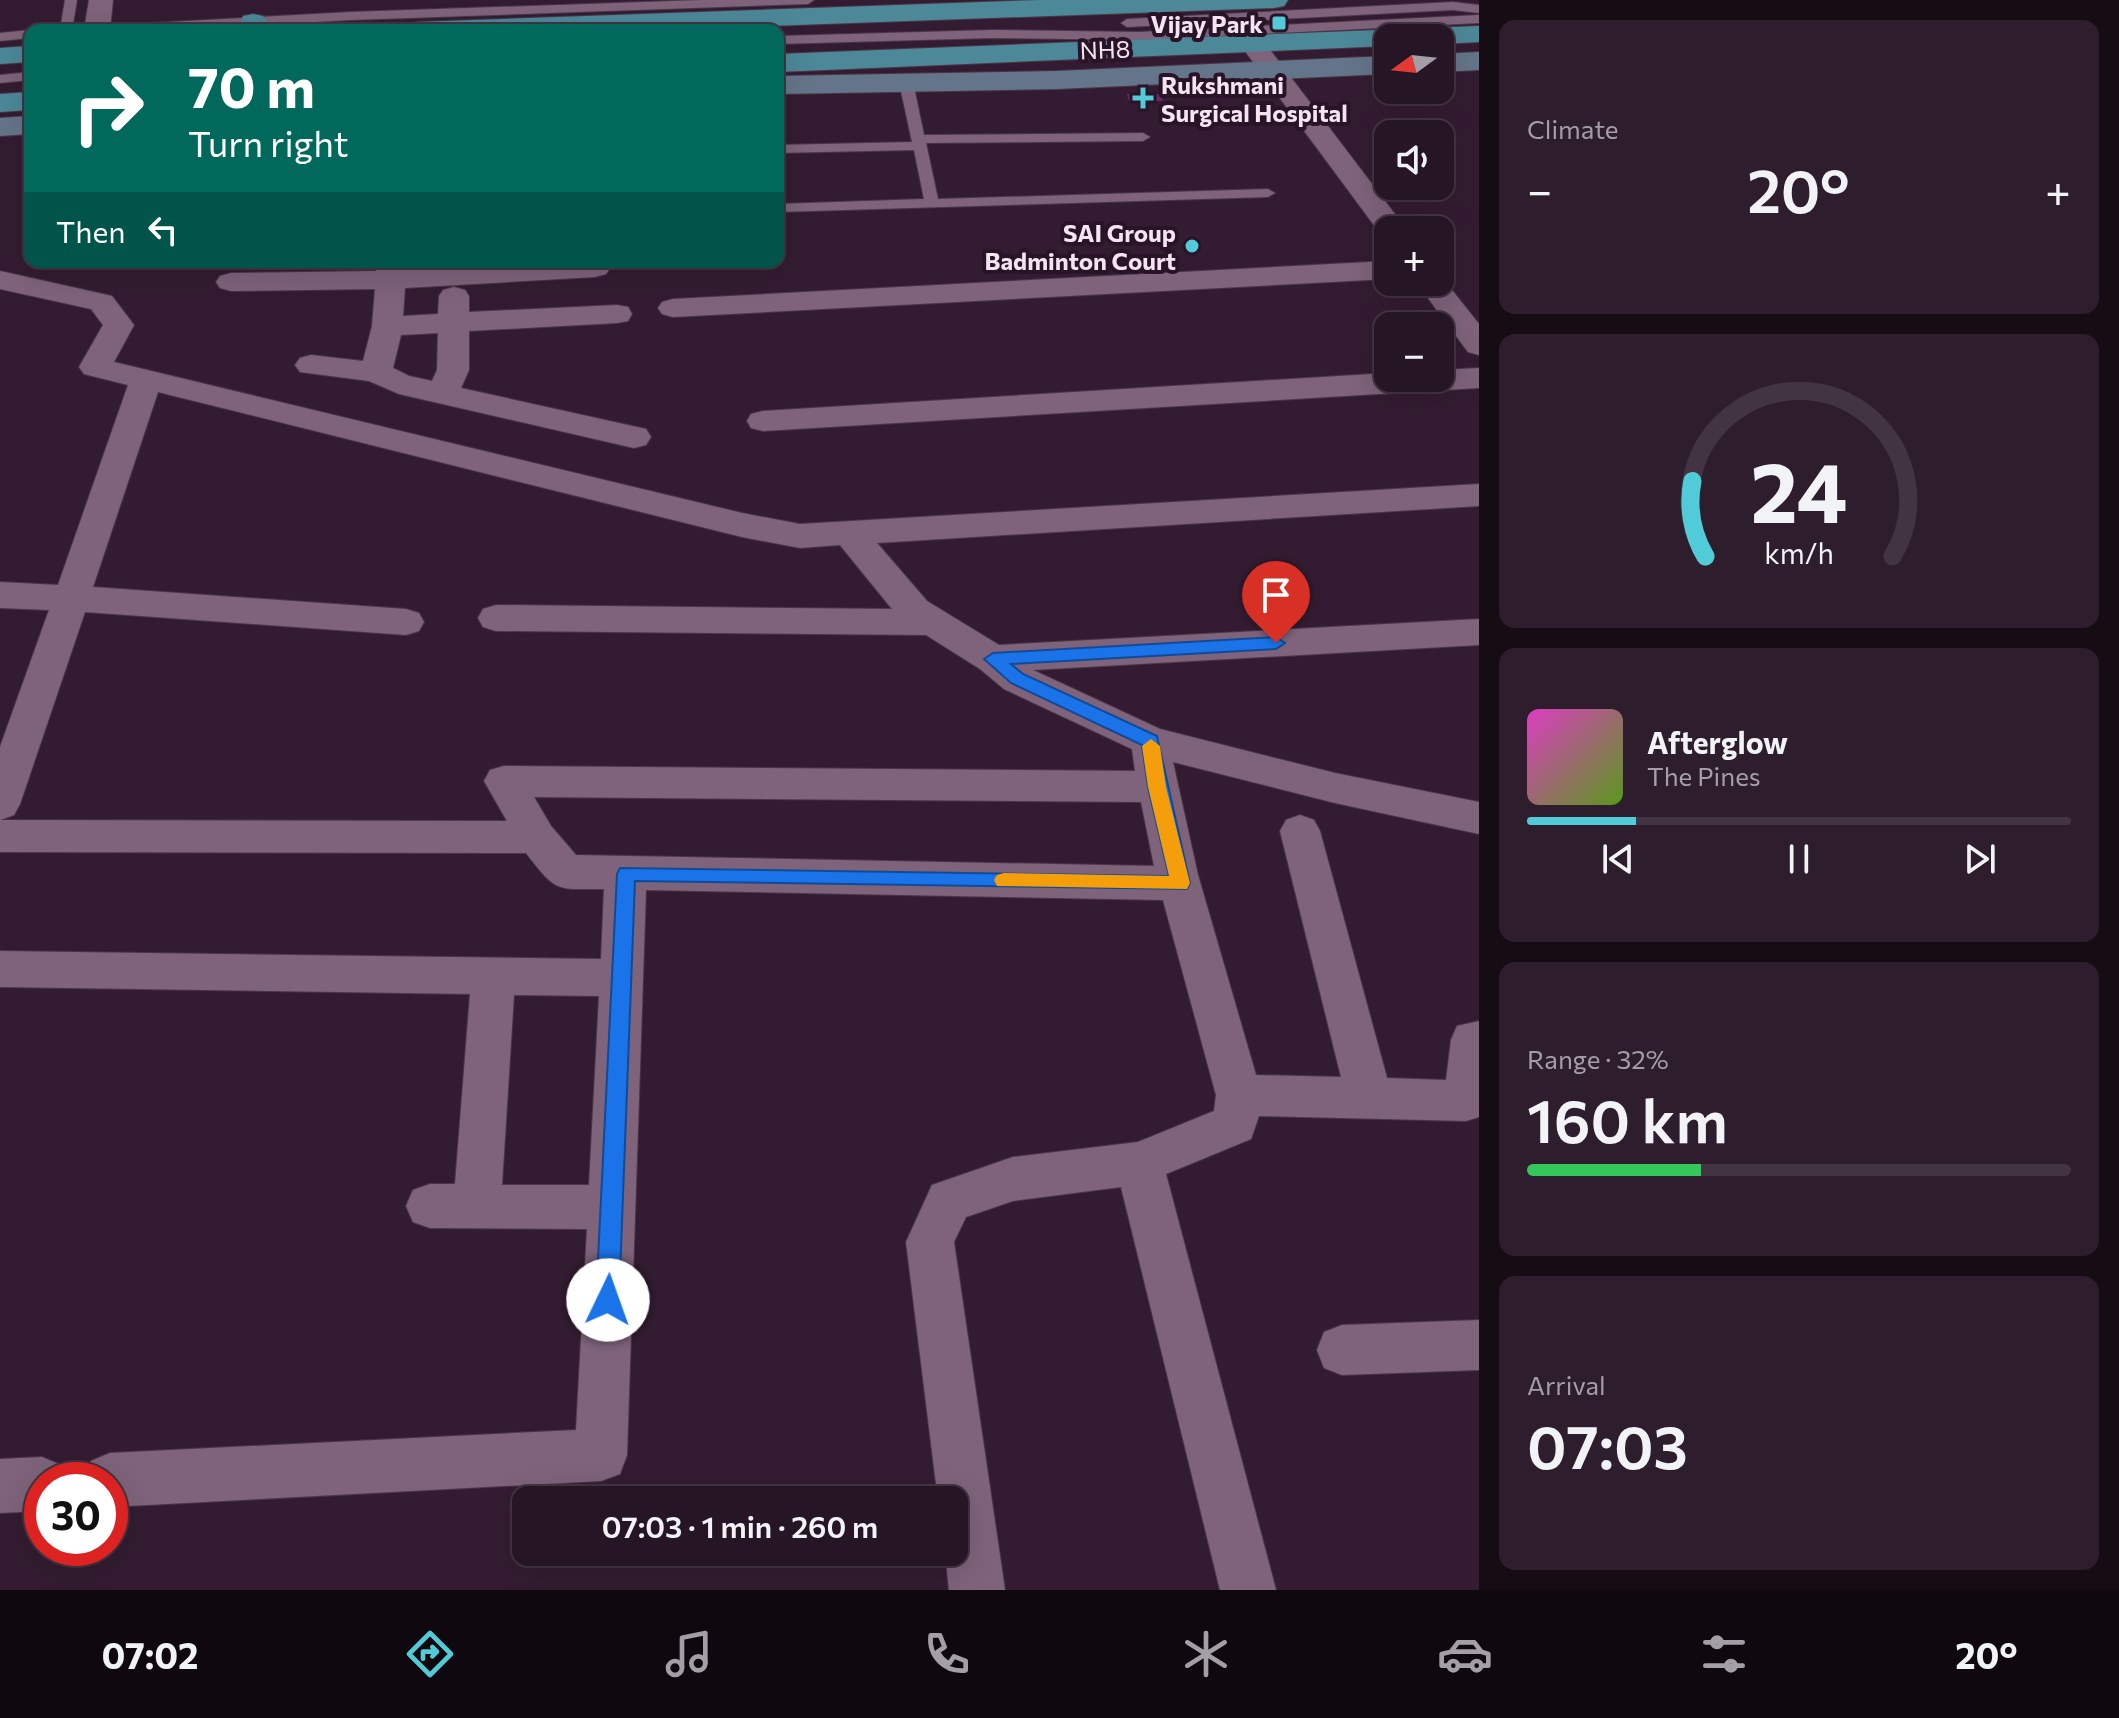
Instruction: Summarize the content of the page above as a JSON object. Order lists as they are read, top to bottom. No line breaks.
{"streets":{"main road":["NH8"]},"places":{"transit":["Vijay Park"],"health":["Rukshmani Surgical Hospital"],"other":["SAI Group Badminton Court"]},"north":"left","page":{"tile":["Climate",["Range · 32%","160 km"],["Arrival","07:03"]],"map_buttons":["+","−"],"turn":["70 m","Turn right"],"heat":["−","20°","+"],"then":"Then","song":["Afterglow","The Pines"],"limit":"30","trip":"07:03 · 1 min · 260 m","tabs":["07:02","20°"],"gauge":["24","km/h"]}}
